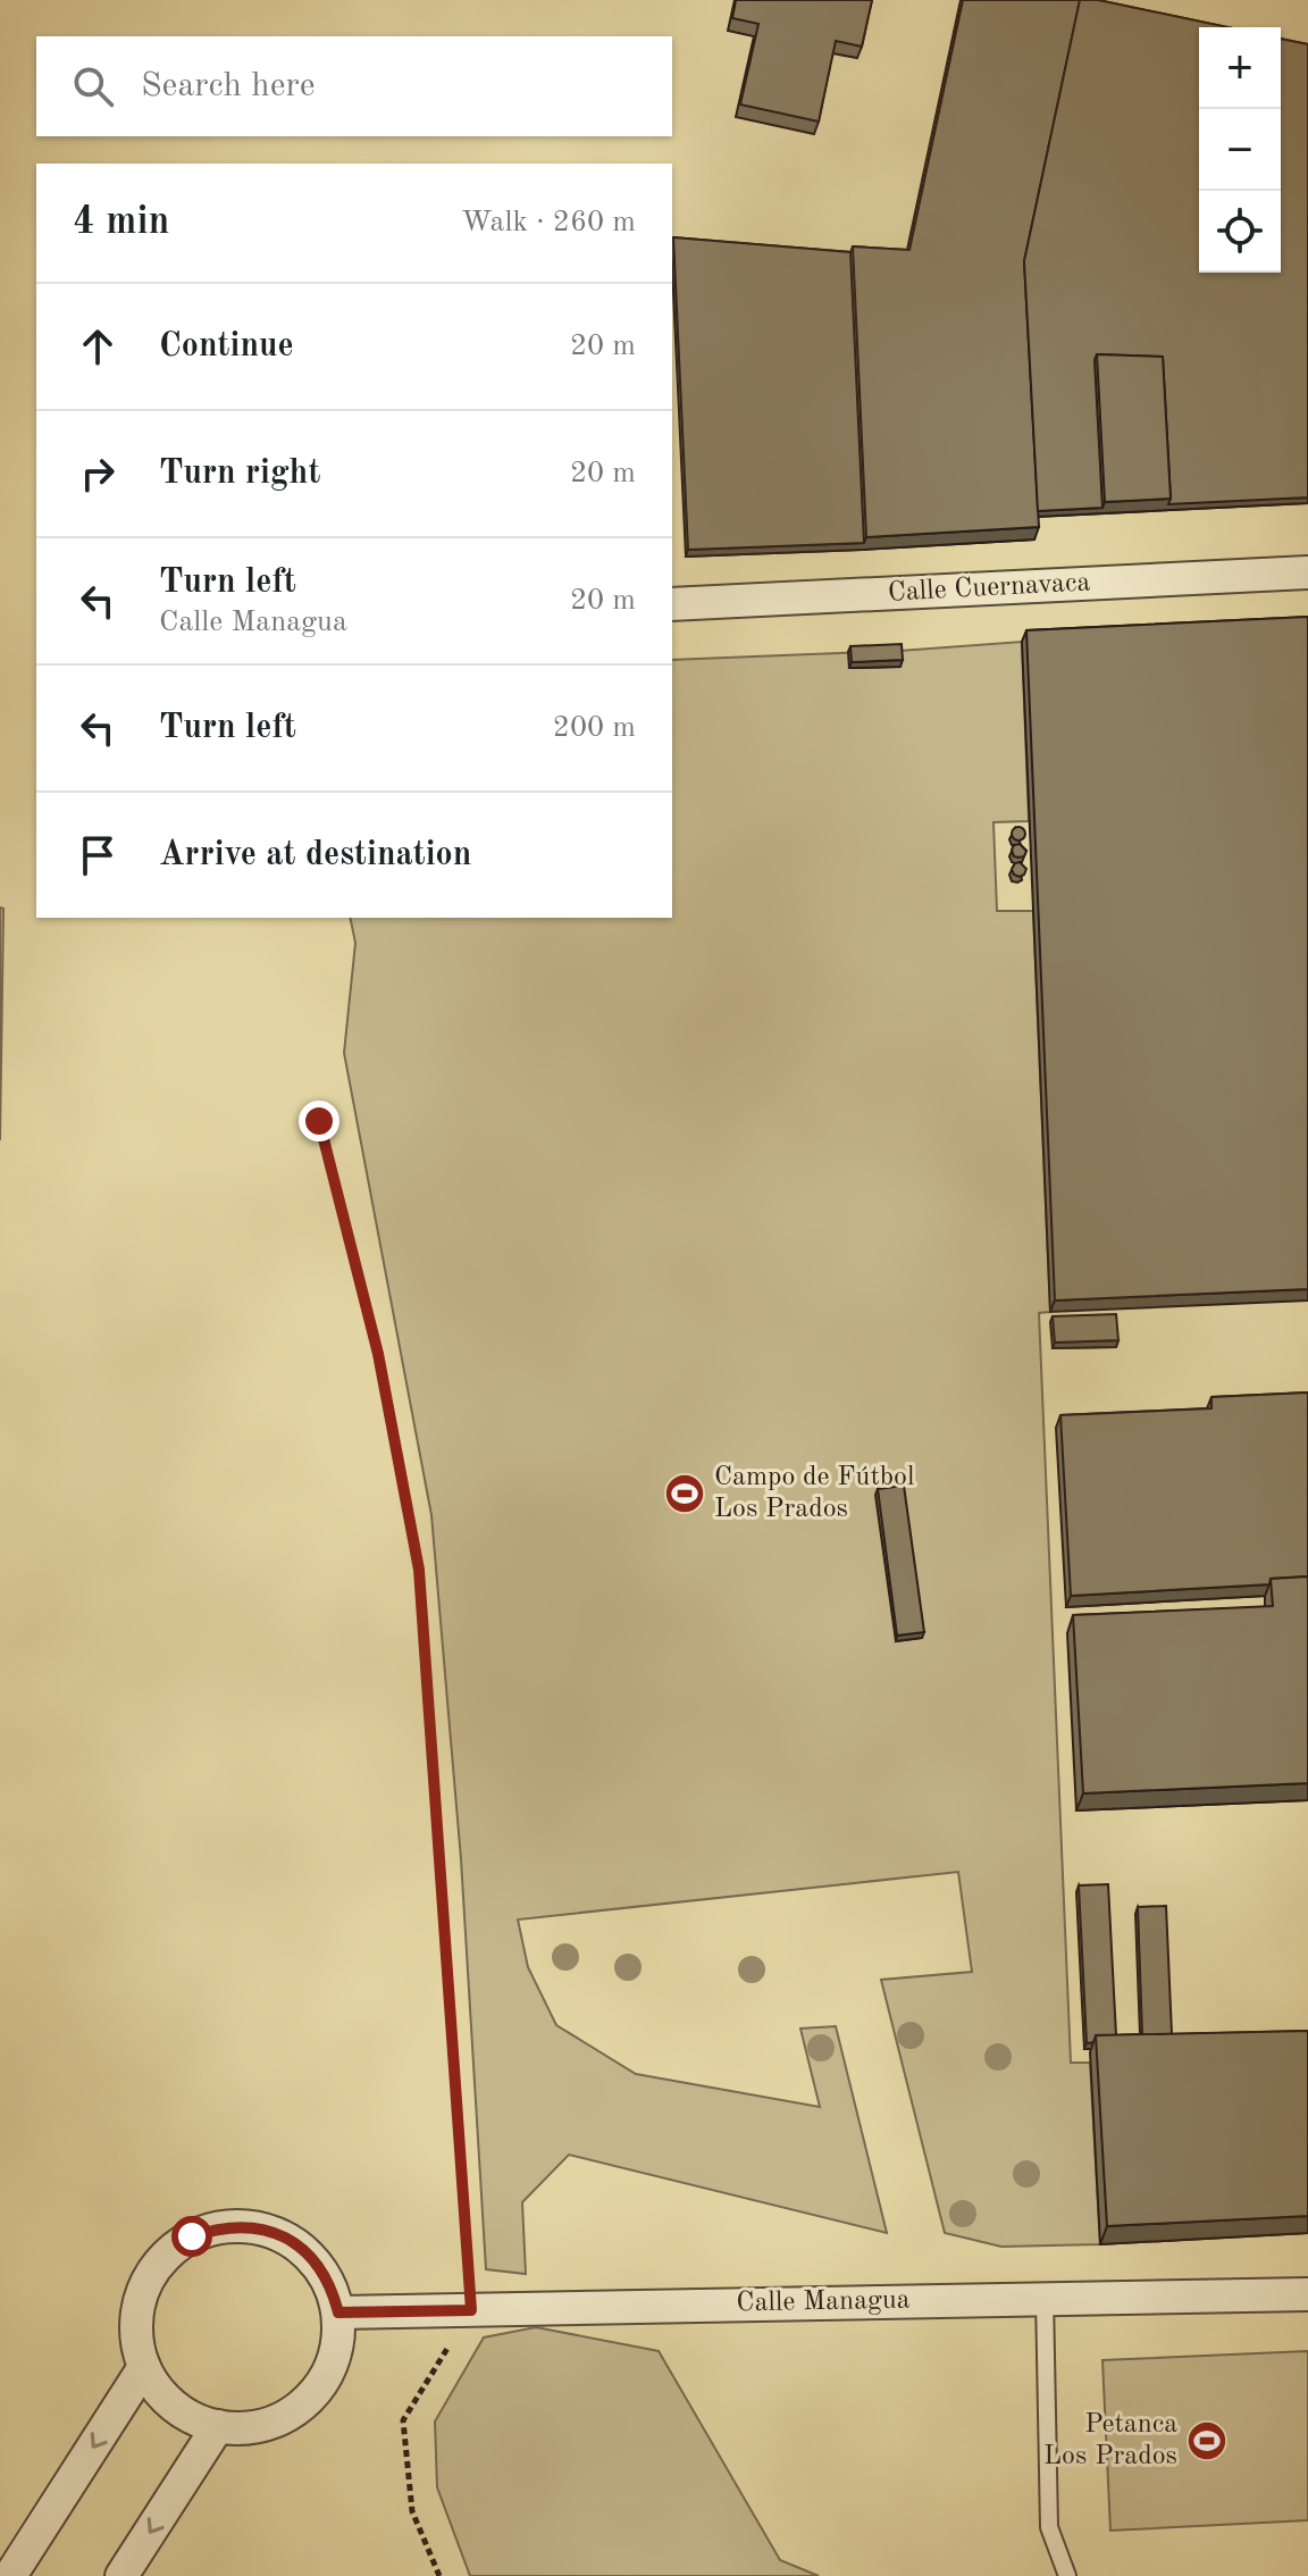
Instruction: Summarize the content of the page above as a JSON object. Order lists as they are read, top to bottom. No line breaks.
{"streets":{"street":["Calle Cuernavaca","Calle Managua"]},"places":{"sports":["Campo de Fútbol Los Prados","Petanca Los Prados"]},"page":{"map_buttons":["+","−"],"search":"Search here","heading":["4 min","Walk · 260 m"],"list":[["Continue","20 m"],["Turn right","20 m"],["Turn left","Calle Managua","20 m"],["Turn left","200 m"],"Arrive at destination"]}}
